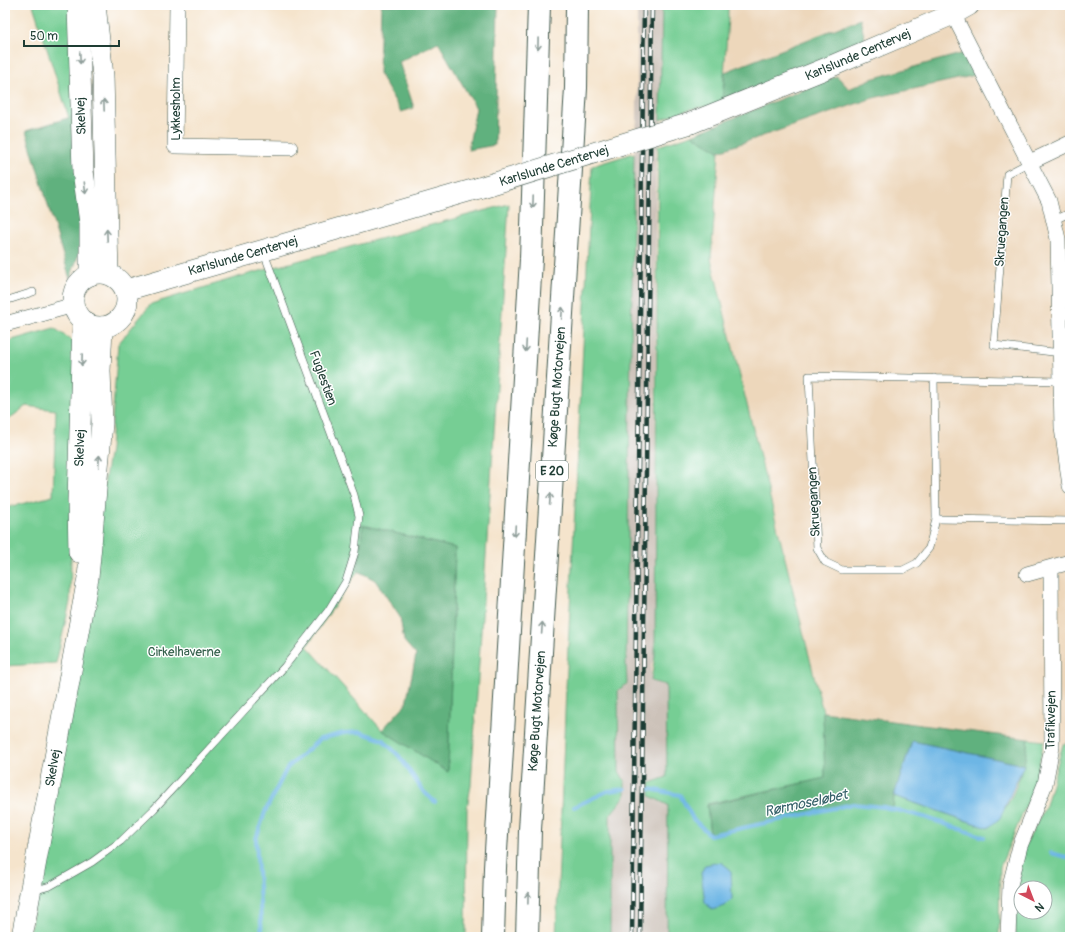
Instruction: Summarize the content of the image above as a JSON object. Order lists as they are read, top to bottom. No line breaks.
{"streets":{"highway":["Køge Bugt Motorvejen","E 20"],"street":["Karlslunde Centervej","Lykkesholm","Skelvej","Trafikvejen"],"lane":["Skruegangen","Fuglestien"]},"crossings":[["Karlslunde Centervej","Skelvej"],["Karlslunde Centervej","Fuglestien"],["Skelvej","Fuglestien"]],"water":["Rørmoseløbet"],"parks":["Cirkelhaverne"],"scale_bar":"50 m","north":"bottom right"}
